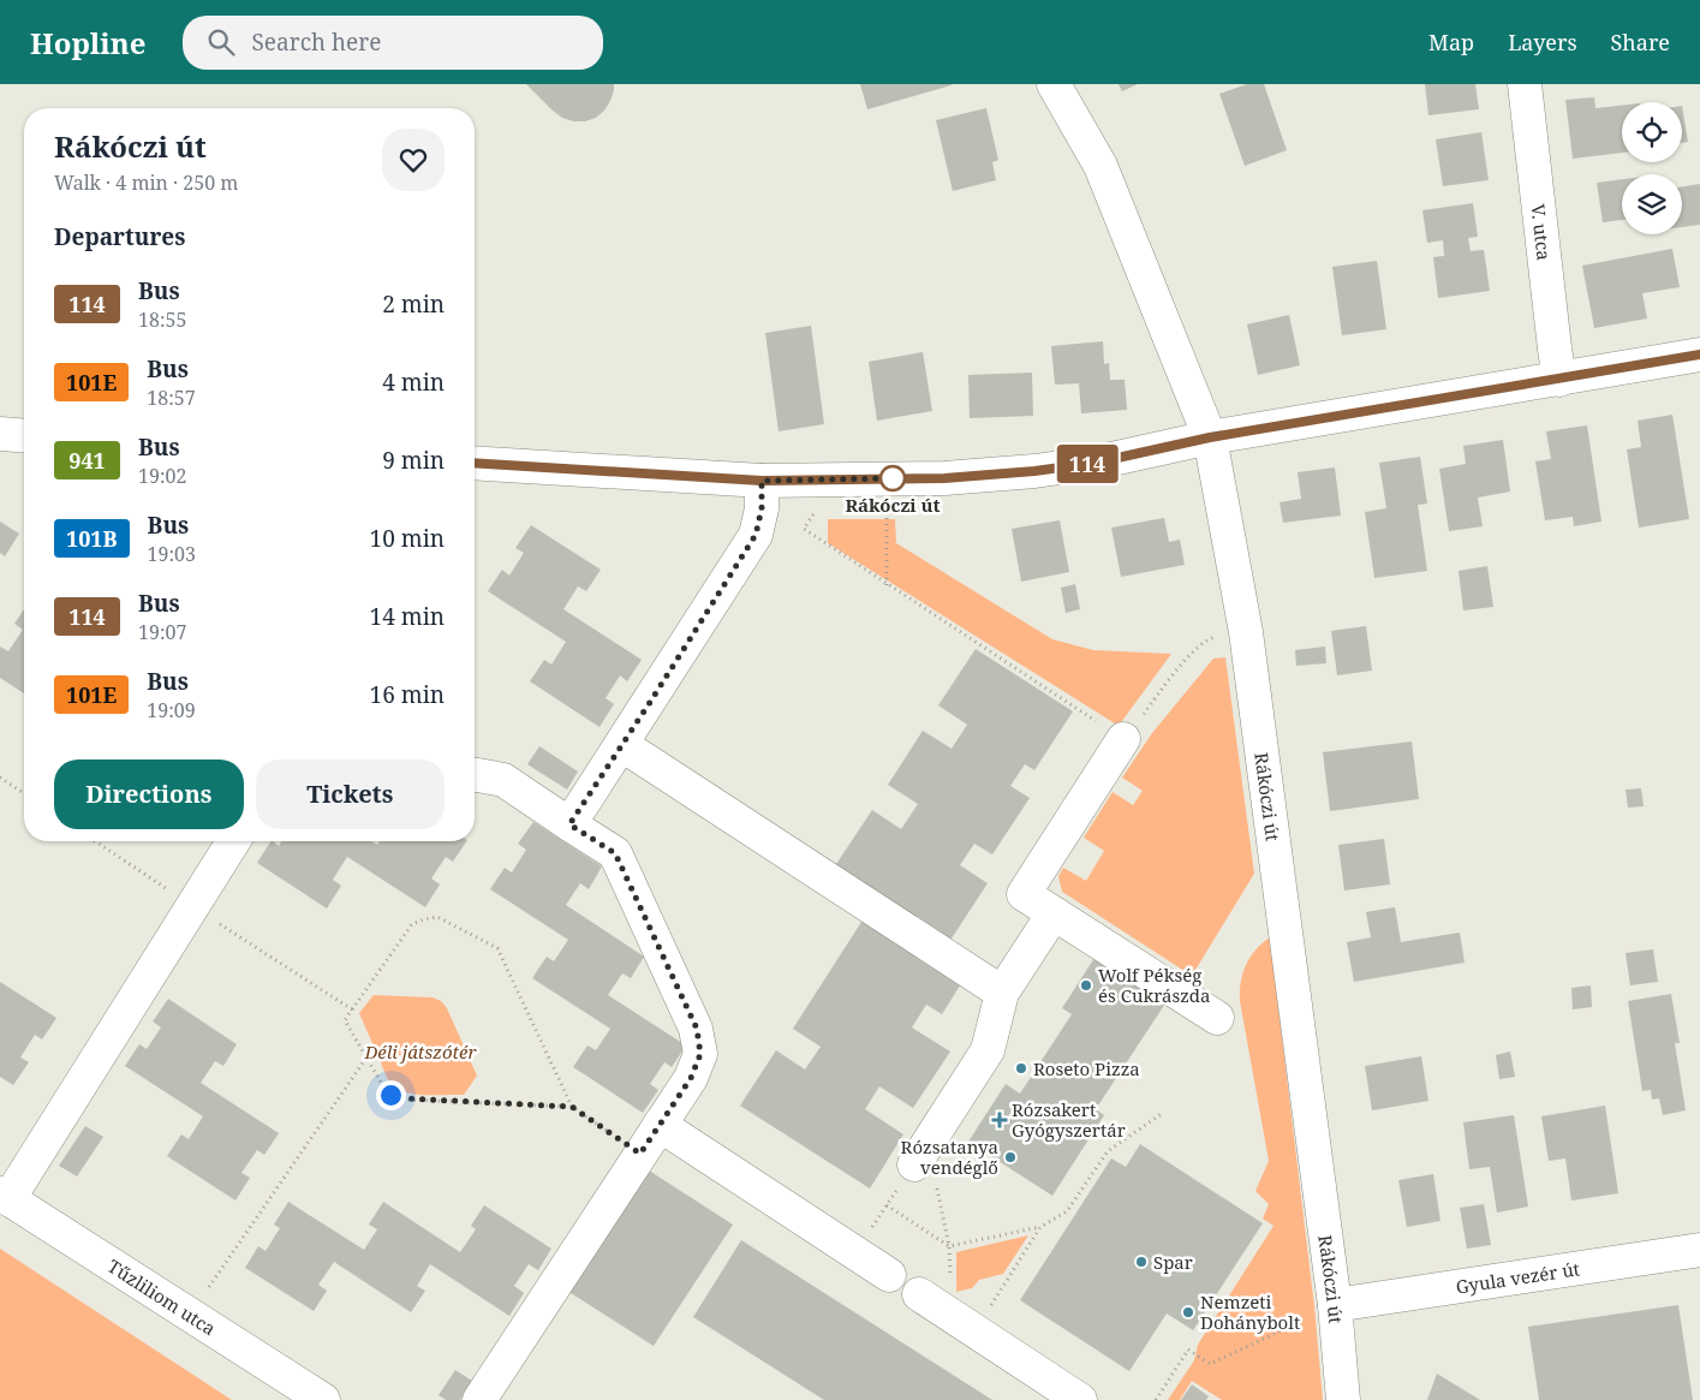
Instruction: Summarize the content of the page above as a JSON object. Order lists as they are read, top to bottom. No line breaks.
{"streets":{"street":["V. utca","Rákóczi út","Gyula vezér út","Tűzliliom utca"]},"crossings":[["Rákóczi út","Gyula vezér út"]],"parks":["Déli játszótér"],"places":{"other":["Rákóczi út","Wolf Pékség és Cukrászda","Roseto Pizza","Rózsatanya vendéglő","Spar","Nemzeti Dohánybolt"],"health":["Rózsakert Gyógyszertár"]},"lines":["bus line 114"],"page":{"header":"Hopline","search":"Search here","nav":["Map","Layers","Share"],"on_map":"114","heading":[["Rákóczi út","Walk · 4 min · 250 m"],"Departures"],"list":[{"mark":"114","name":"Bus","note":"18:55","value":"2 min"},{"mark":"101E","name":"Bus","note":"18:57","value":"4 min"},{"mark":"941","name":"Bus","note":"19:02","value":"9 min"},{"mark":"101B","name":"Bus","note":"19:03","value":"10 min"},{"mark":"114","name":"Bus","note":"19:07","value":"14 min"},{"mark":"101E","name":"Bus","note":"19:09","value":"16 min"}],"buttons":["Directions","Tickets"]}}
